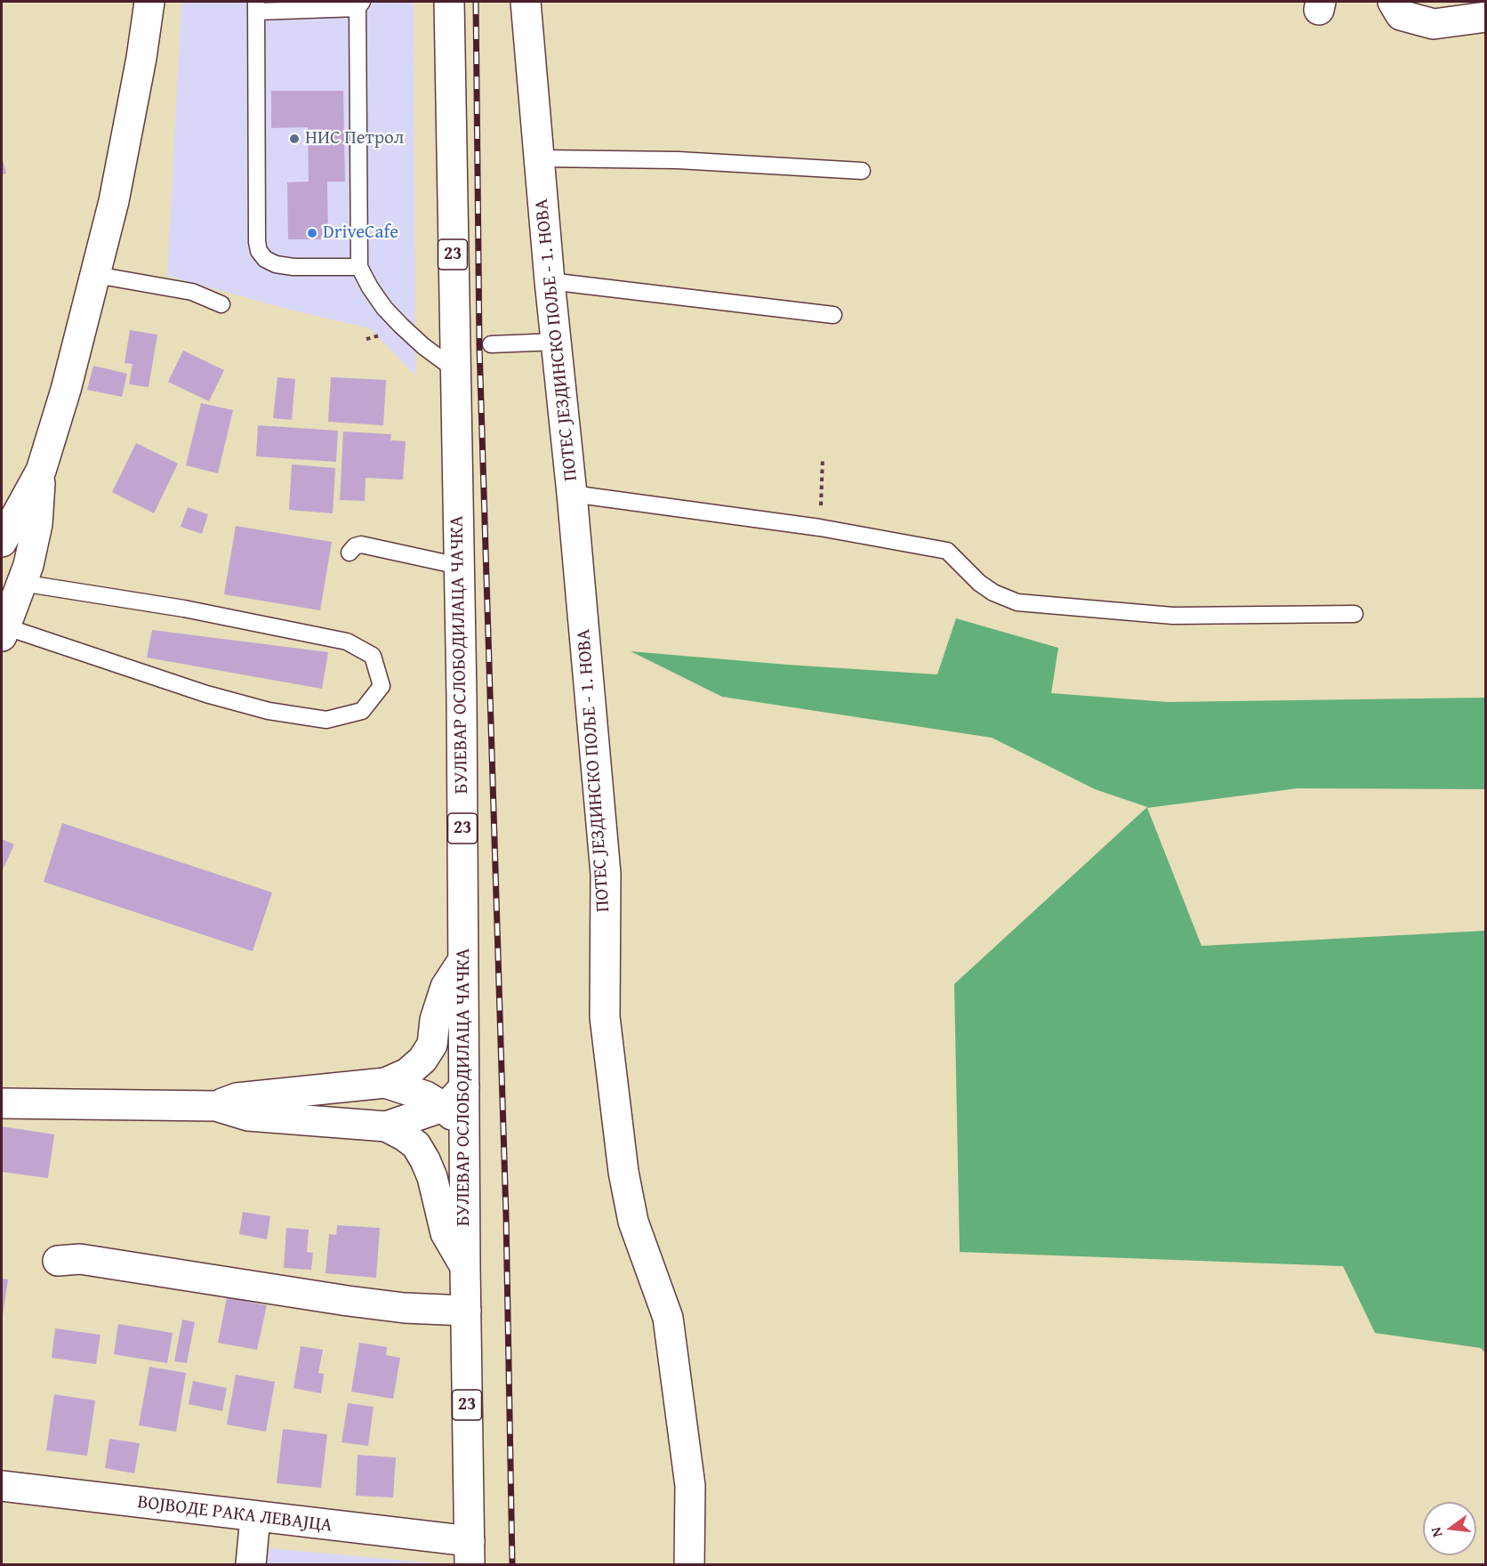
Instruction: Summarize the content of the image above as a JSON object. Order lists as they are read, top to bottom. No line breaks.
{"streets":{"street":["23","ПОТЕС ЈЕЗДИНСКО ПОЉЕ - 1. НОВА","БУЛЕВАР ОСЛОБОДИЛАЦА ЧАЧКА","ВОЈВОДЕ РАКА ЛЕВАЈЦА"]},"crossings":[["БУЛЕВАР ОСЛОБОДИЛАЦА ЧАЧКА","ВОЈВОДЕ РАКА ЛЕВАЈЦА"]],"places":["НИС Петрол","DriveCafe"],"north":"left"}
